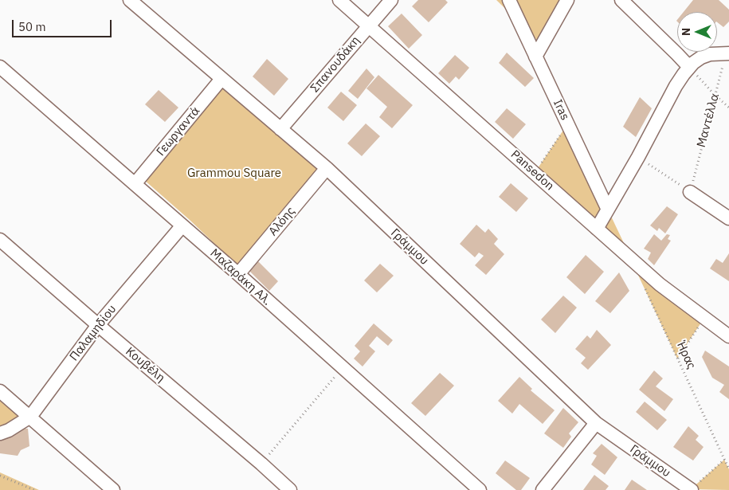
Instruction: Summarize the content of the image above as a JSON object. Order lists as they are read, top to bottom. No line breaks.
{"streets":{"street":["Σπανουδάκη","Iras","Γεωργαντά","Pansedon","Αλόης","Γράμμου","Μαζαράκη Αλ.","Παλαμηδίου","Κουβέλη"],"path":["Μαντέλλα","Ήρας"]},"crossings":[["Σπανουδάκη","Pansedon"],["Σπανουδάκη","Γράμμου"],["Γεωργαντά","Γράμμου"],["Γεωργαντά","Μαζαράκη Αλ."],["Αλόης","Γράμμου"],["Αλόης","Μαζαράκη Αλ."],["Μαζαράκη Αλ.","Παλαμηδίου"],["Παλαμηδίου","Κουβέλη"]],"parks":["Grammou Square"],"scale_bar":"50 m","north":"left"}
